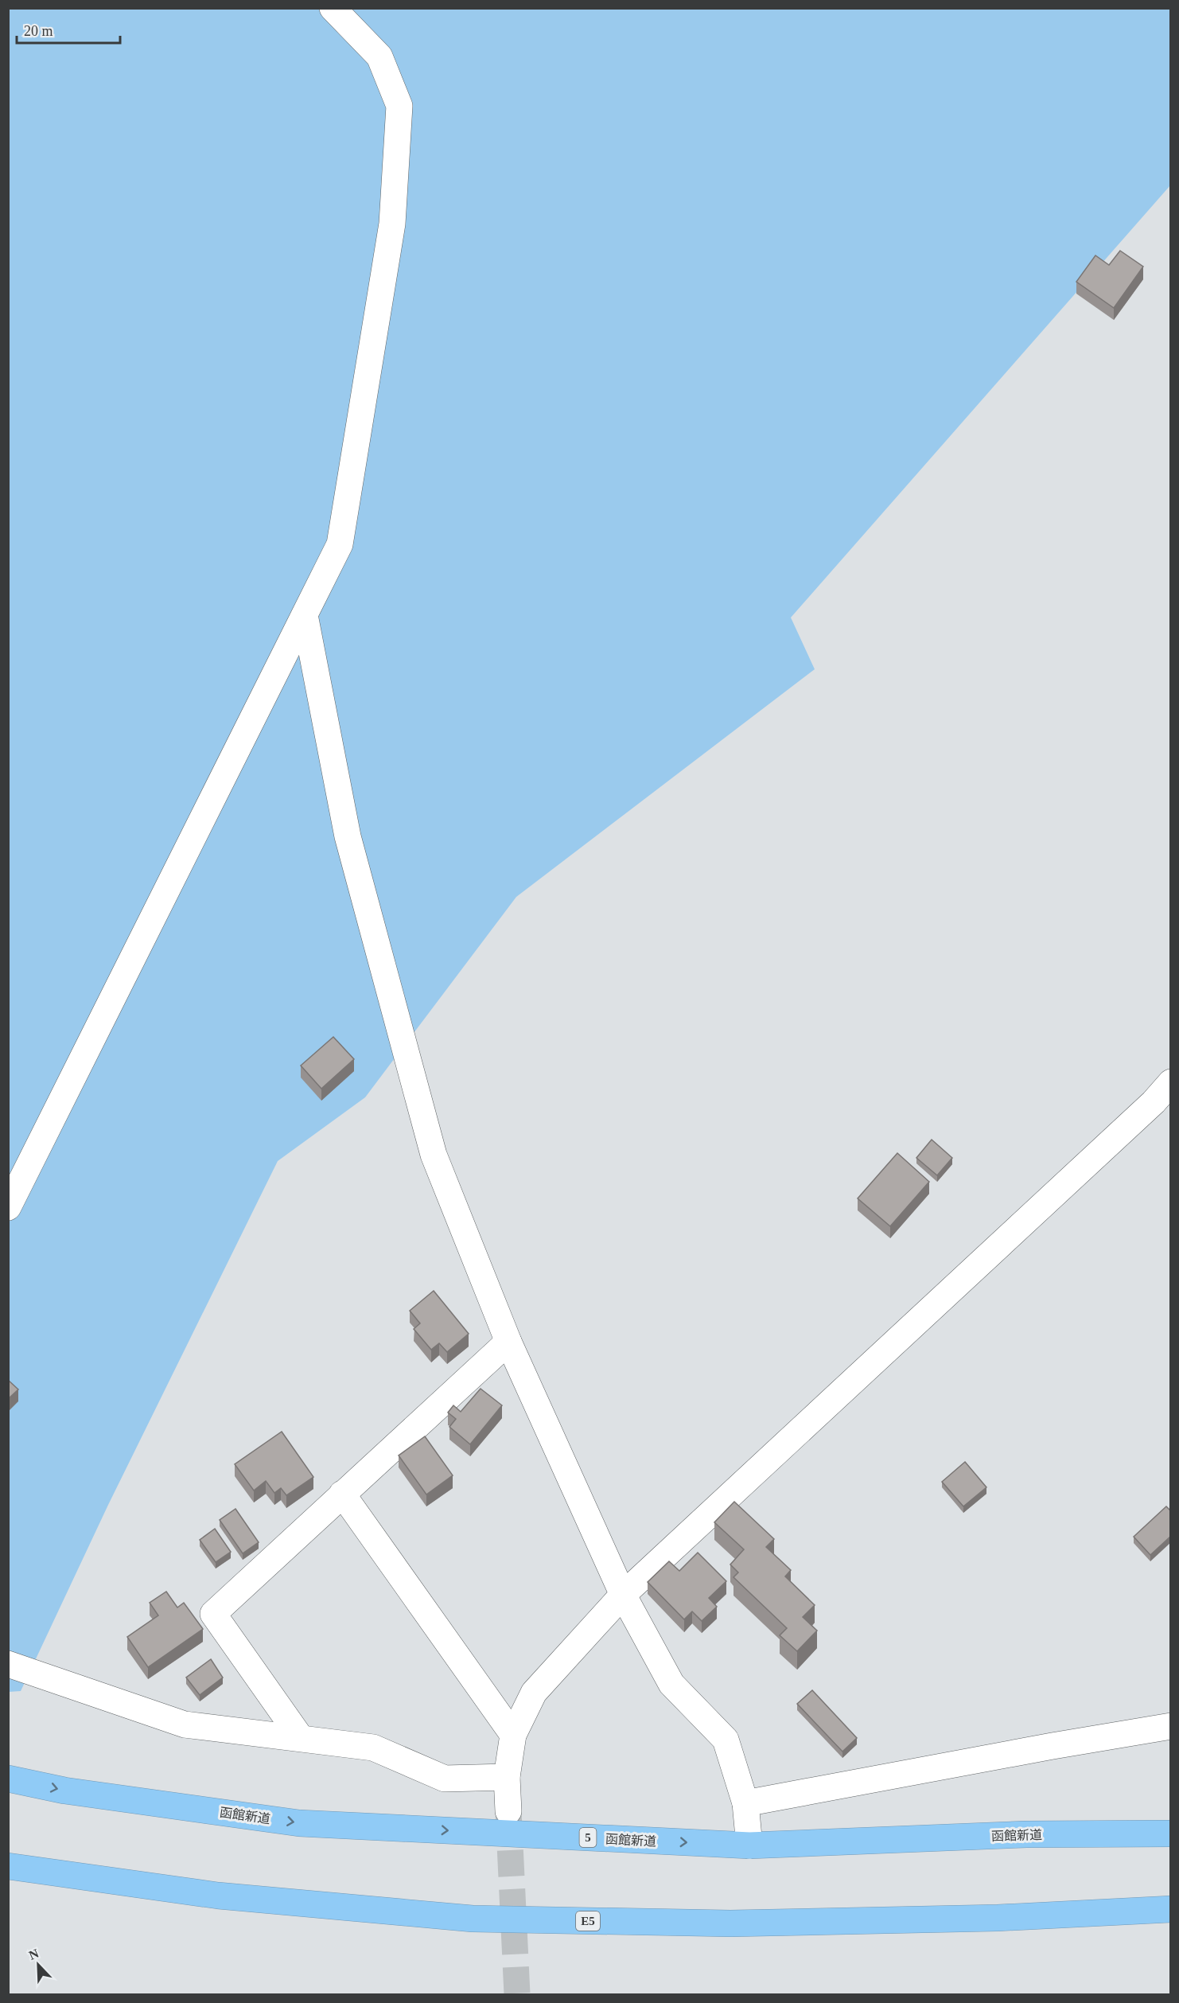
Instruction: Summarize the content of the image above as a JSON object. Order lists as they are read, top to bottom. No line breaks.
{"streets":{"highway":["函館新道","5","E5"]},"scale_bar":"20 m","north":"top left"}
